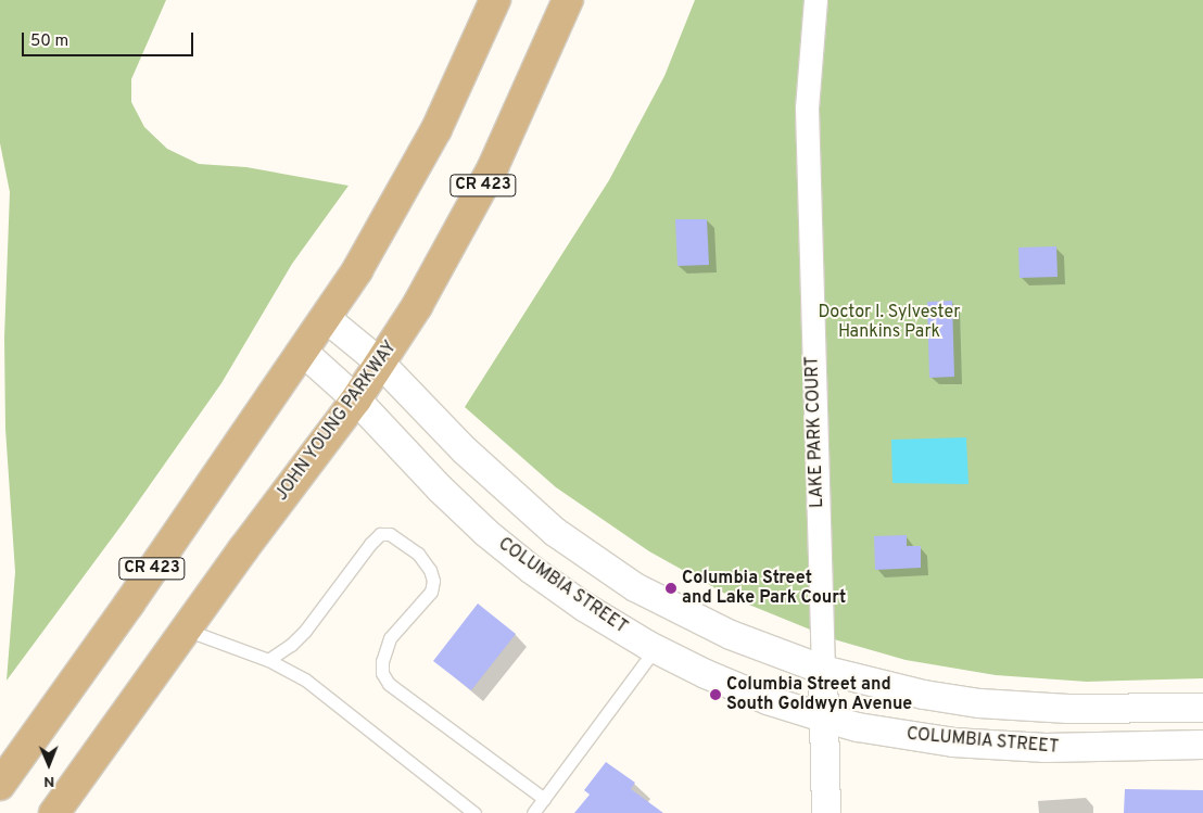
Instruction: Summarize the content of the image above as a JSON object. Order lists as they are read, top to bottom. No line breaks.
{"streets":{"main road":["CR 423","JOHN YOUNG PARKWAY"],"street":["LAKE PARK COURT","COLUMBIA STREET"]},"crossings":[["CR 423","COLUMBIA STREET"],["JOHN YOUNG PARKWAY","COLUMBIA STREET"]],"parks":["Doctor I. Sylvester Hankins Park"],"places":["Columbia Street and Lake Park Court","Columbia Street and South Goldwyn Avenue"],"scale_bar":"50 m","north":"bottom"}
